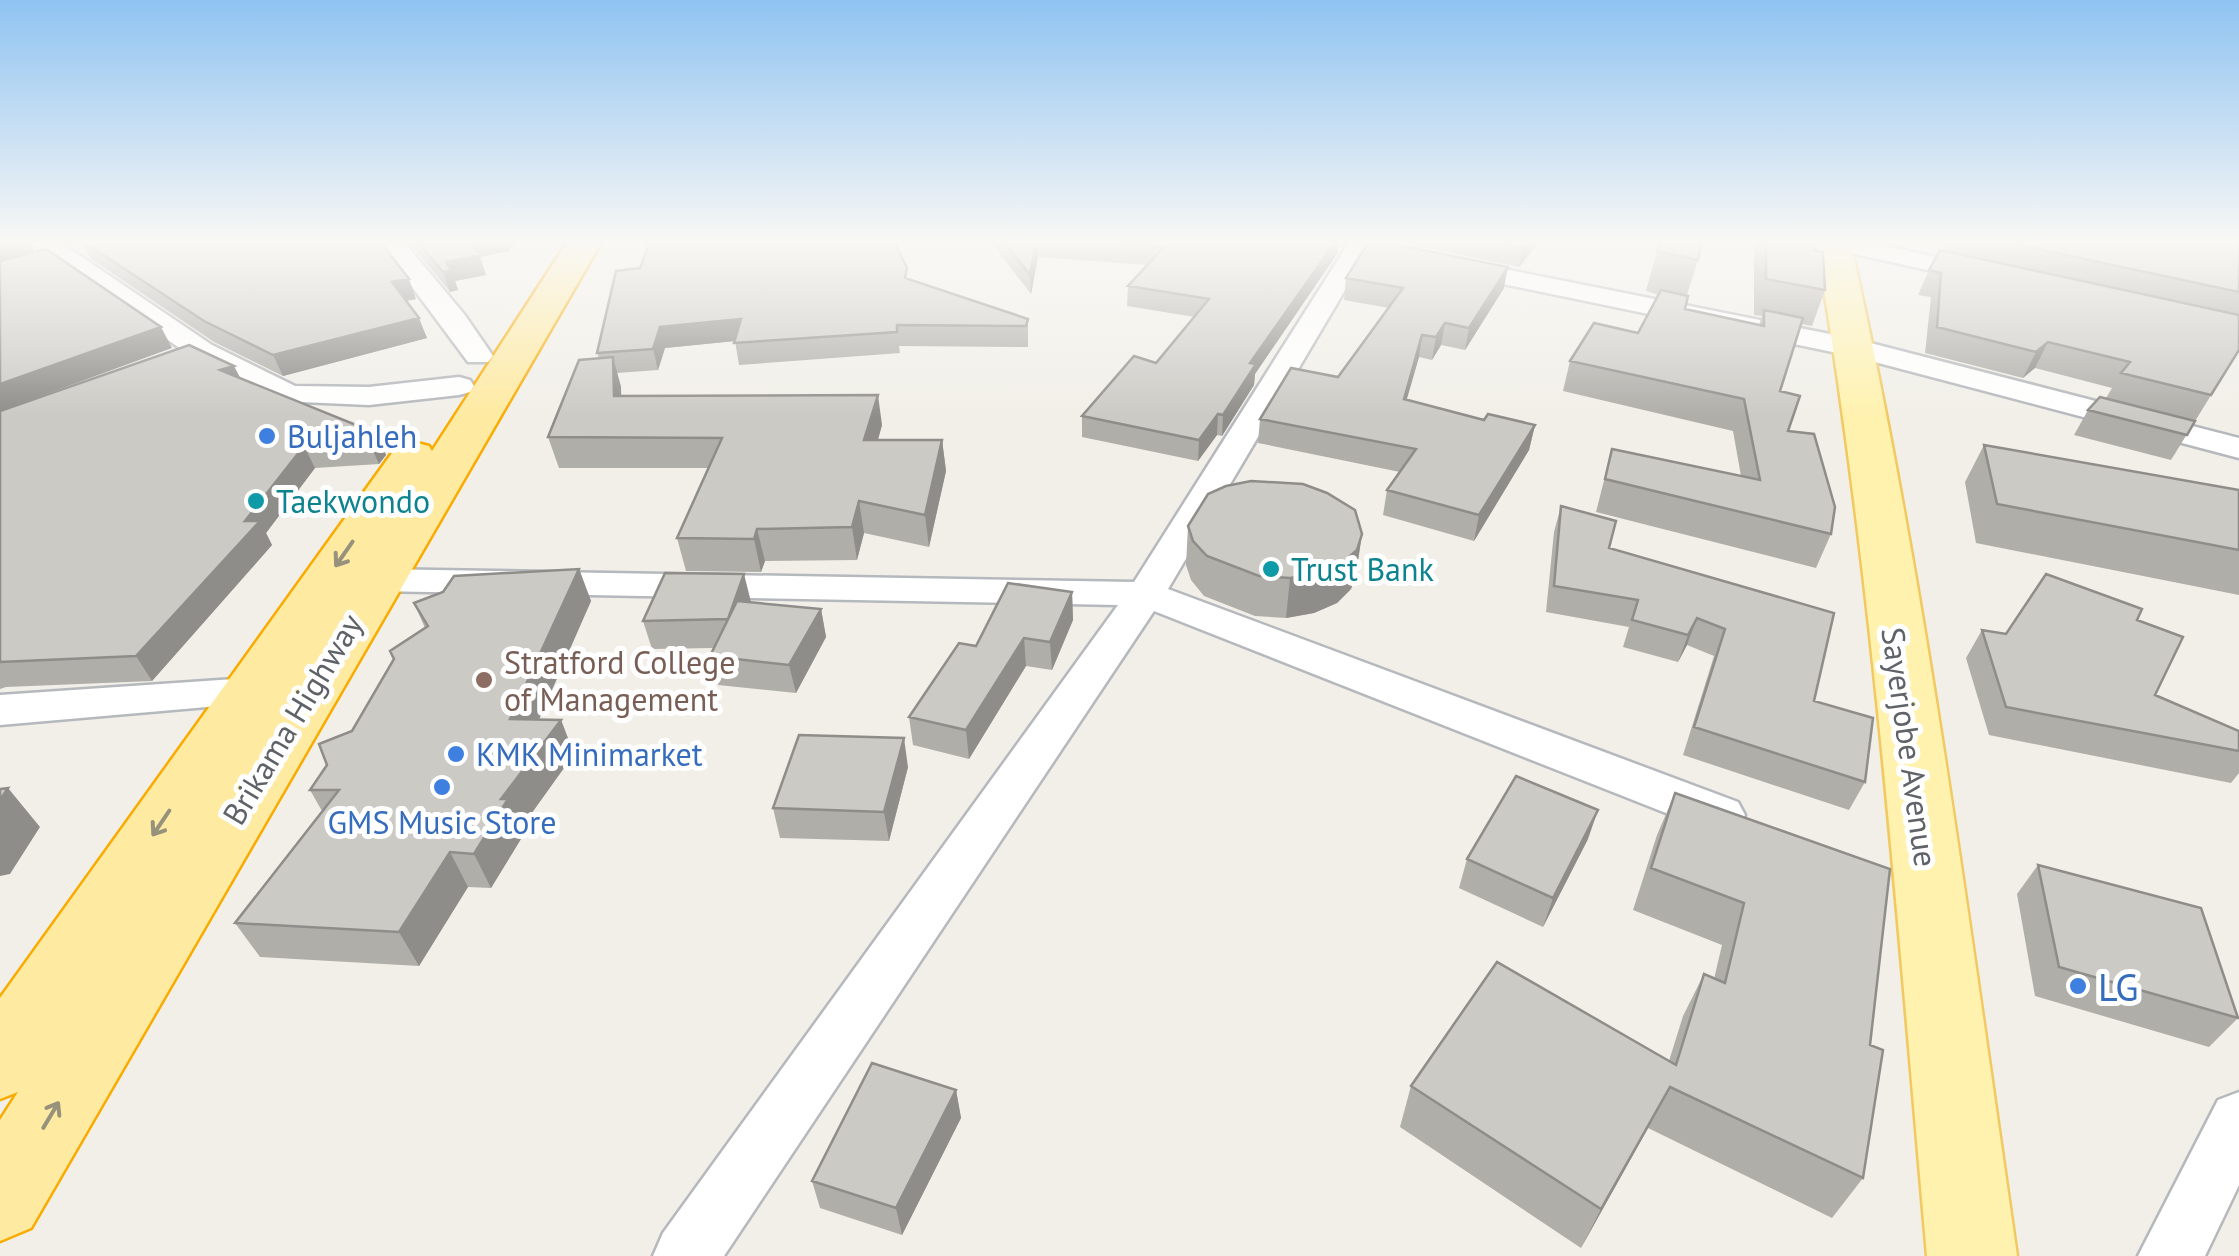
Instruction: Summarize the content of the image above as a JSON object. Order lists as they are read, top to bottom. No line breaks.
{"streets":{"highway":["Brikama Highway"],"main road":["Sayerjobe Avenue"]},"places":["Buljahleh","Taekwondo","Trust Bank","Stratford College of Management","KMK Minimarket","GMS Music Store","LG"]}
